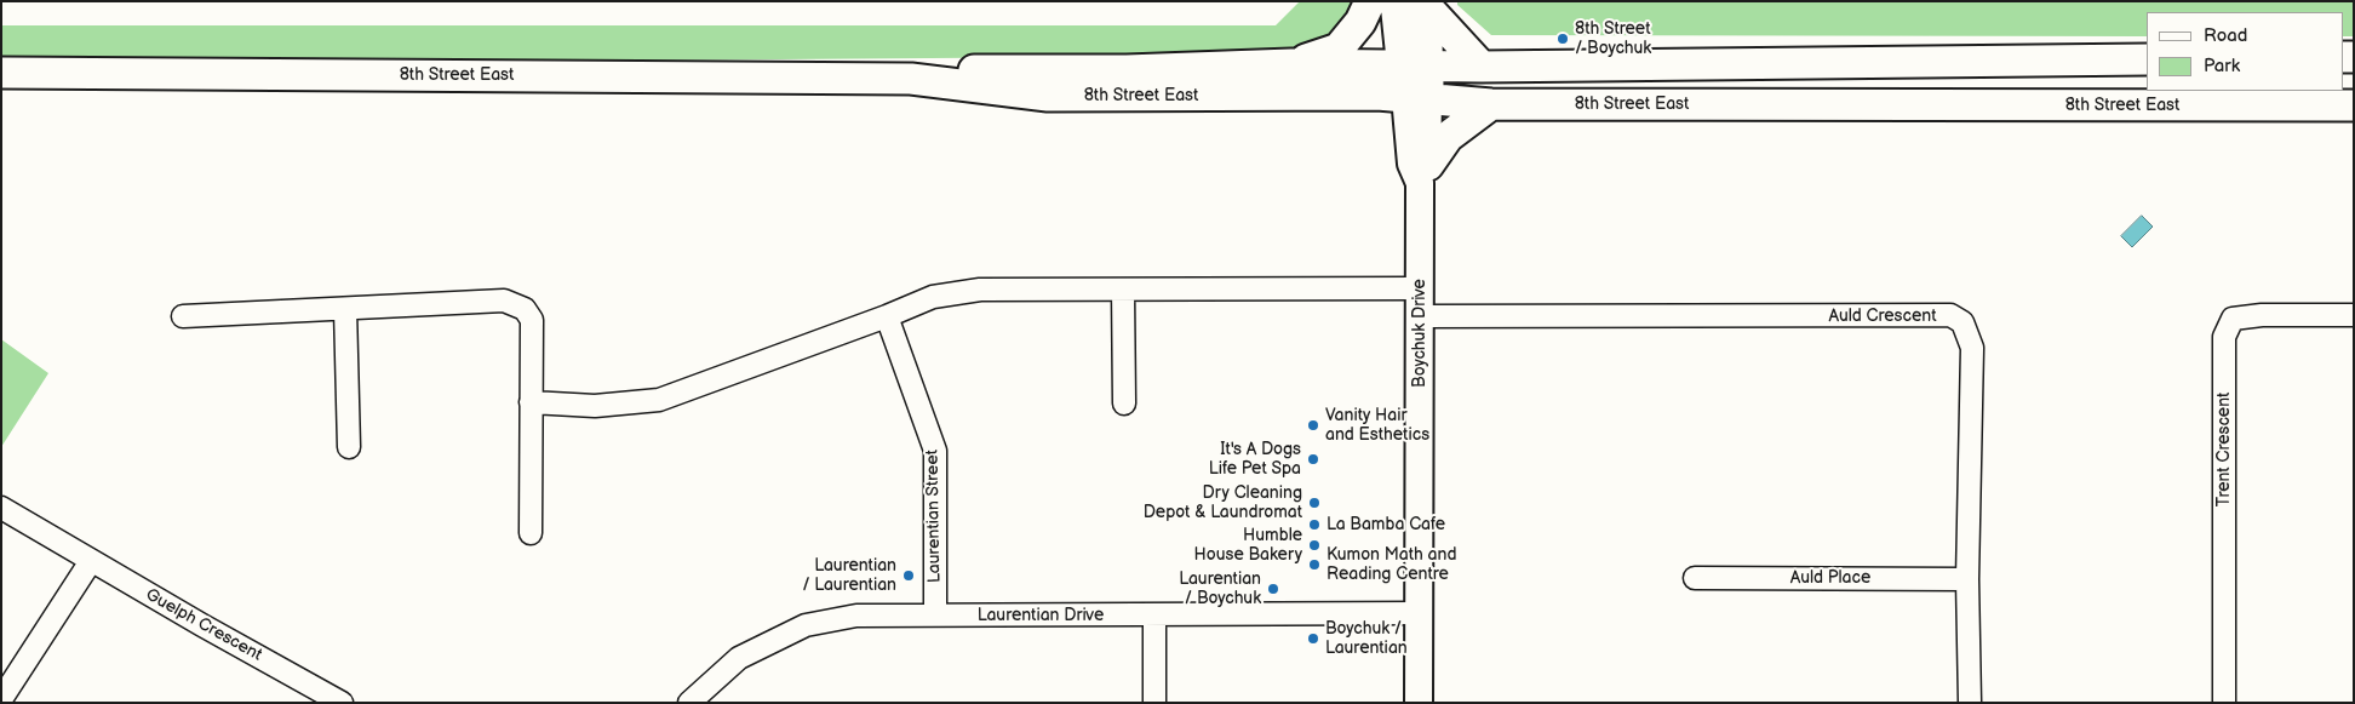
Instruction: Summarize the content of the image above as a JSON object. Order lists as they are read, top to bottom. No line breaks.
{"streets":{"main road":["8th Street East","Boychuk Drive"],"street":["Auld Crescent","Trent Crescent","Laurentian Street","Auld Place","Laurentian Drive","Guelph Crescent"]},"crossings":[["8th Street East","Boychuk Drive"],["Auld Crescent","Boychuk Drive"],["Auld Crescent","Auld Place"],["Boychuk Drive","Laurentian Drive"],["Laurentian Street","Laurentian Drive"]],"places":["8th Street / Boychuk","Vanity Hair and Esthetics","It's A Dogs Life Pet Spa","Dry Cleaning Depot & Laundromat","La Bamba Cafe","Humble House Bakery","Kumon Math and Reading Centre","Laurentian / Laurentian","Laurentian / Boychuk","Boychuk / Laurentian"],"legend":["Road","Park"]}
